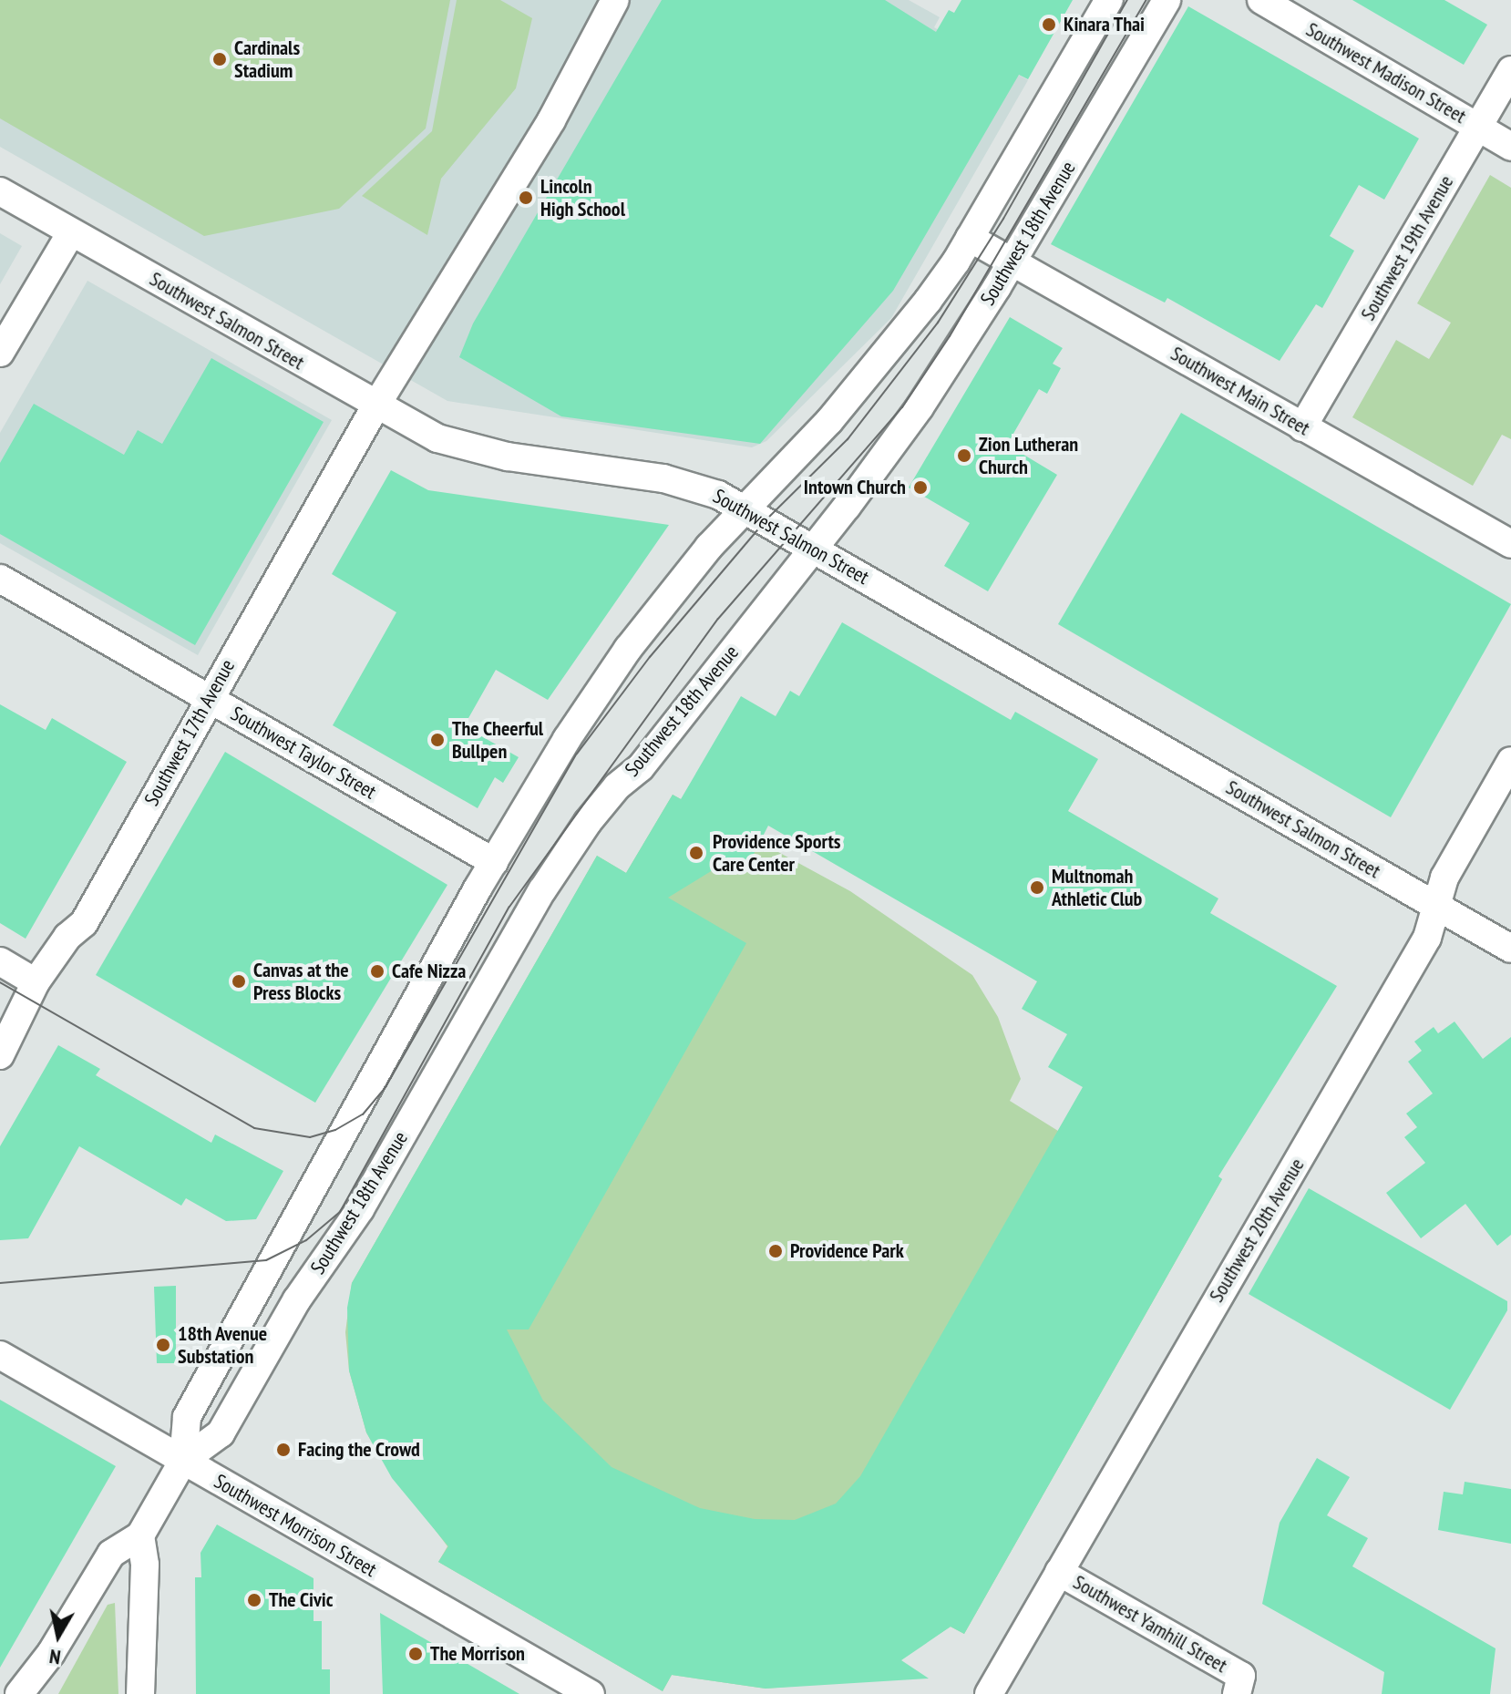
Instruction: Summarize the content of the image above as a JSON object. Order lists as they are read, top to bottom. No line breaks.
{"streets":{"street":["Southwest Madison Street","Southwest 18th Avenue","Southwest 19th Avenue","Southwest Salmon Street","Southwest Main Street","Southwest 17th Avenue","Southwest Taylor Street","Southwest 20th Avenue","Southwest Morrison Street","Southwest Yamhill Street"]},"crossings":[["Southwest Madison Street","Southwest 19th Avenue"],["Southwest 18th Avenue","Southwest Salmon Street"],["Southwest 18th Avenue","Southwest Main Street"],["Southwest 18th Avenue","Southwest Taylor Street"],["Southwest 18th Avenue","Southwest Morrison Street"],["Southwest 19th Avenue","Southwest Main Street"],["Southwest Salmon Street","Southwest 17th Avenue"],["Southwest Salmon Street","Southwest 20th Avenue"],["Southwest 17th Avenue","Southwest Taylor Street"],["Southwest 20th Avenue","Southwest Yamhill Street"]],"places":["Kinara Thai","Cardinals Stadium","Lincoln High School","Zion Lutheran Church","Intown Church","The Cheerful Bullpen","Providence Sports Care Center","Multnomah Athletic Club","Cafe Nizza","Canvas at the Press Blocks","Providence Park","18th Avenue Substation","Facing the Crowd","The Civic","The Morrison"],"north":"bottom"}
